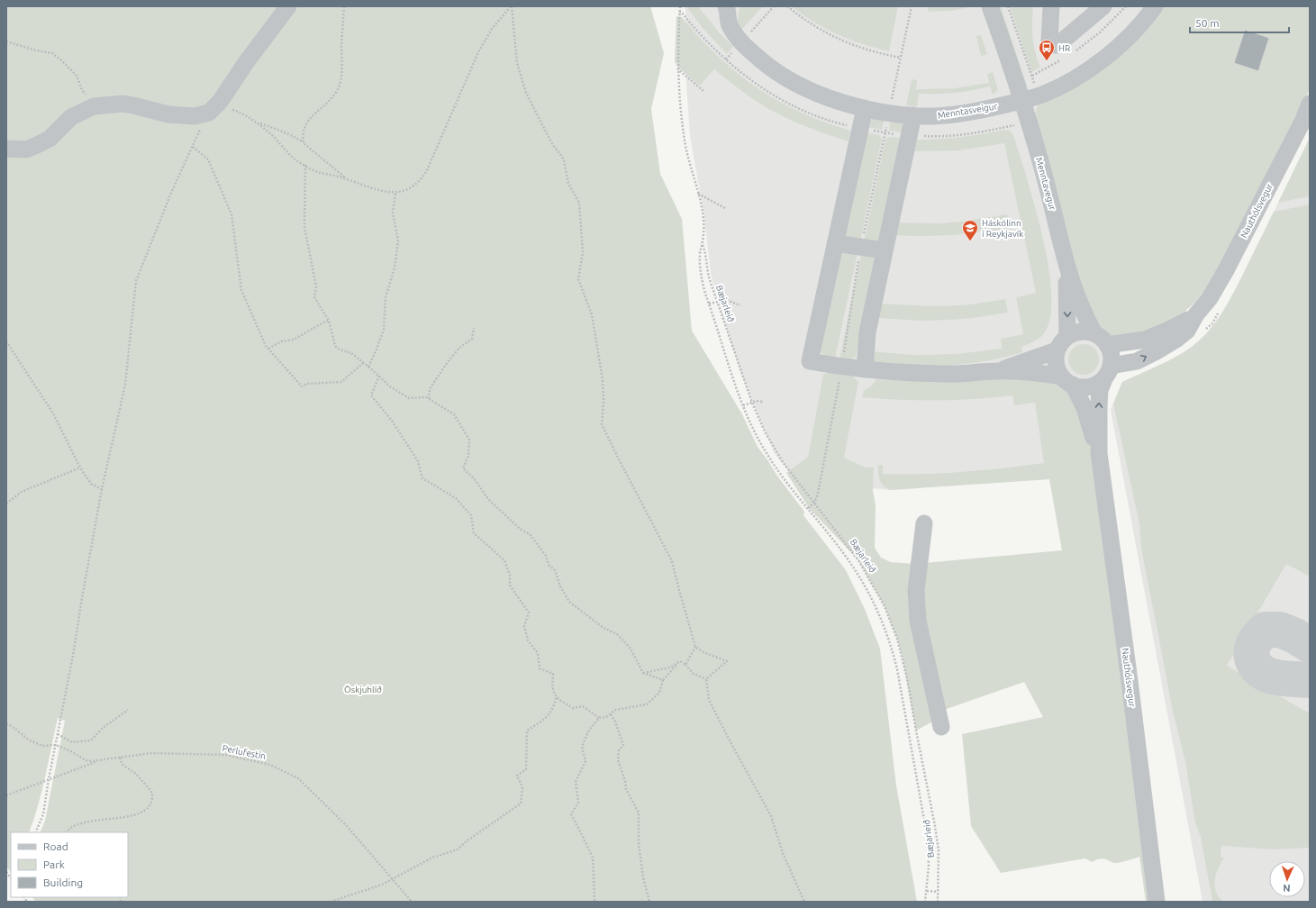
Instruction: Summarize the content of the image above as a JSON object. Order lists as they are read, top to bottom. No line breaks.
{"streets":{"street":["Menntasveigur","Menntavegur","Nauthólsvegur"],"path":["Bæjarleið","Perlufestin"]},"crossings":[["Menntasveigur","Menntavegur"],["Menntavegur","Nauthólsvegur"]],"parks":["Öskjuhlíð"],"places":{"bus stop":["HR"],"school or university":["Háskólinn í Reykjavík"]},"legend":["Road","Park","Building"],"scale_bar":"50 m","north":"bottom"}
